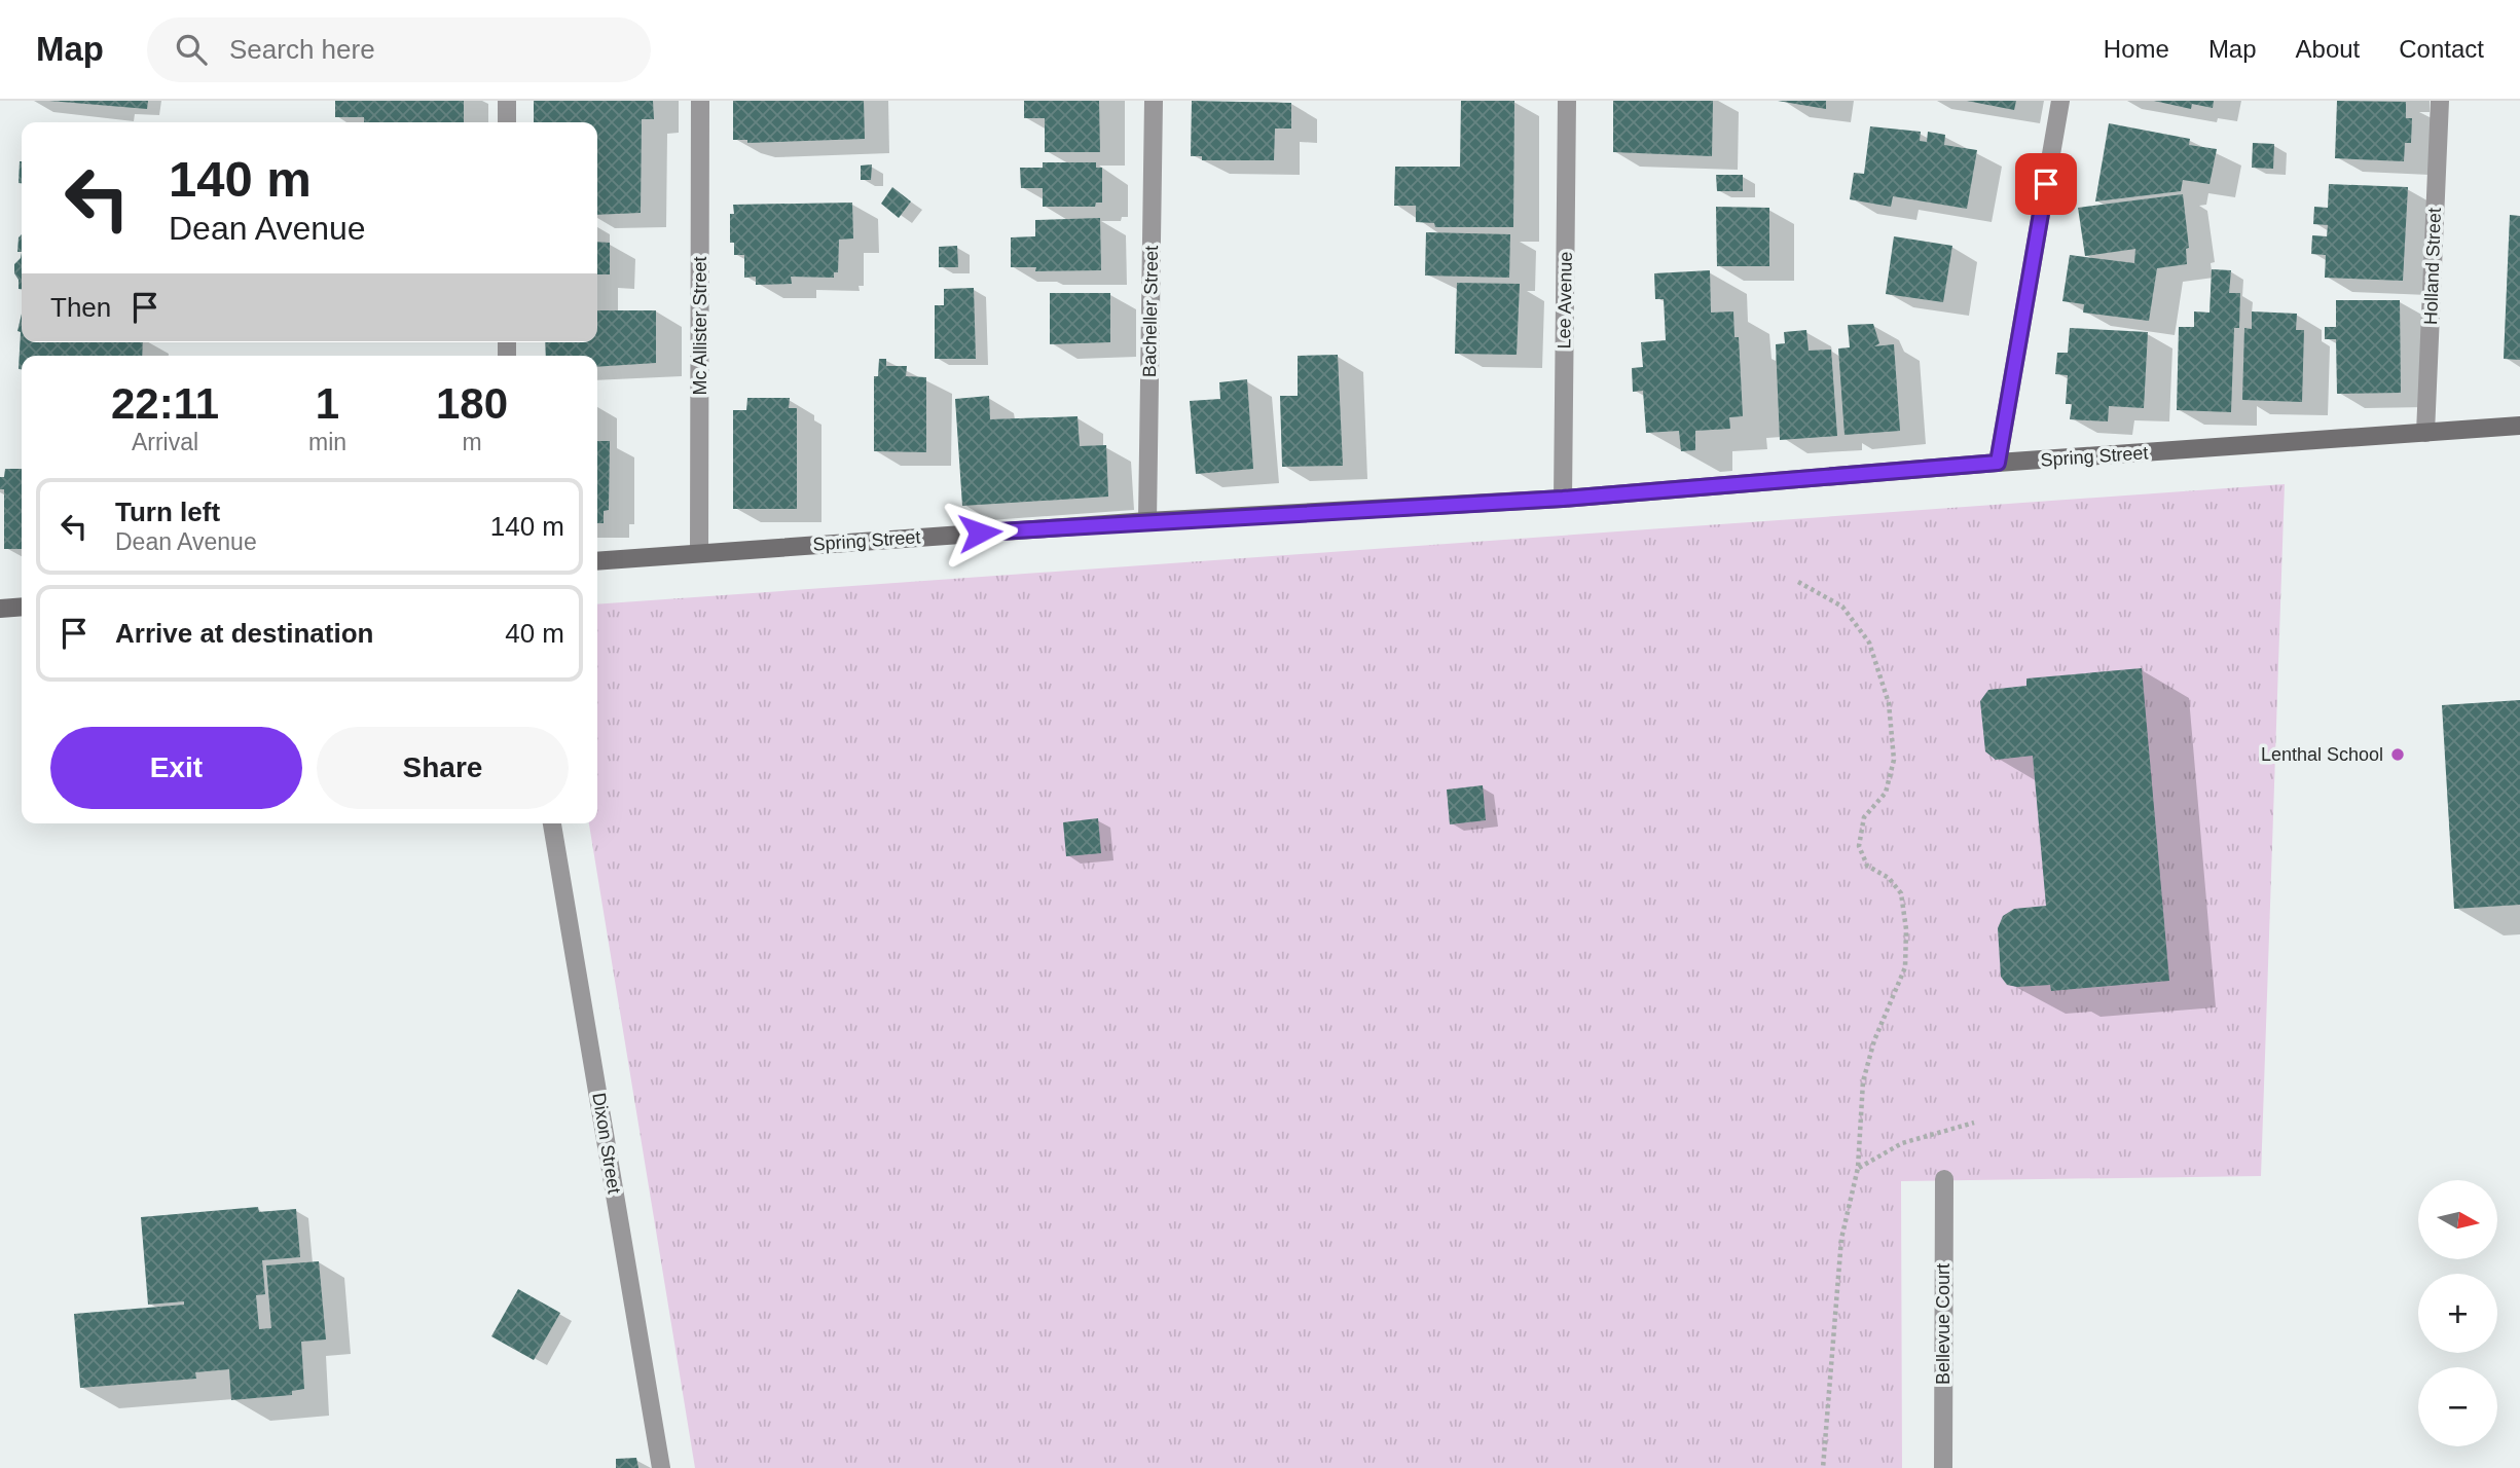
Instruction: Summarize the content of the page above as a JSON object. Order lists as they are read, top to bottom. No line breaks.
{"streets":{"main road":["Spring Street"],"street":["Holland Street","Lee Avenue","Bacheller Street","Mc Allister Street","Dixon Street","Bellevue Court"]},"crossings":[["Holland Street","Spring Street"],["Lee Avenue","Spring Street"],["Bacheller Street","Spring Street"],["Mc Allister Street","Spring Street"]],"places":["Lenthal School"],"north":"right","page":{"header":"Map","search":"Search here","nav":["Home","Map","About","Contact"],"turn":["140 m","Dean Avenue"],"then":"Then","eta":["22:11","Arrival","1","min","180","m"],"list":[{"name":"Turn left","note":"Dean Avenue","value":"140 m"},{"name":"Arrive at destination","value":"40 m"}],"buttons":["Exit","Share"],"map_buttons":["+","−"]}}
